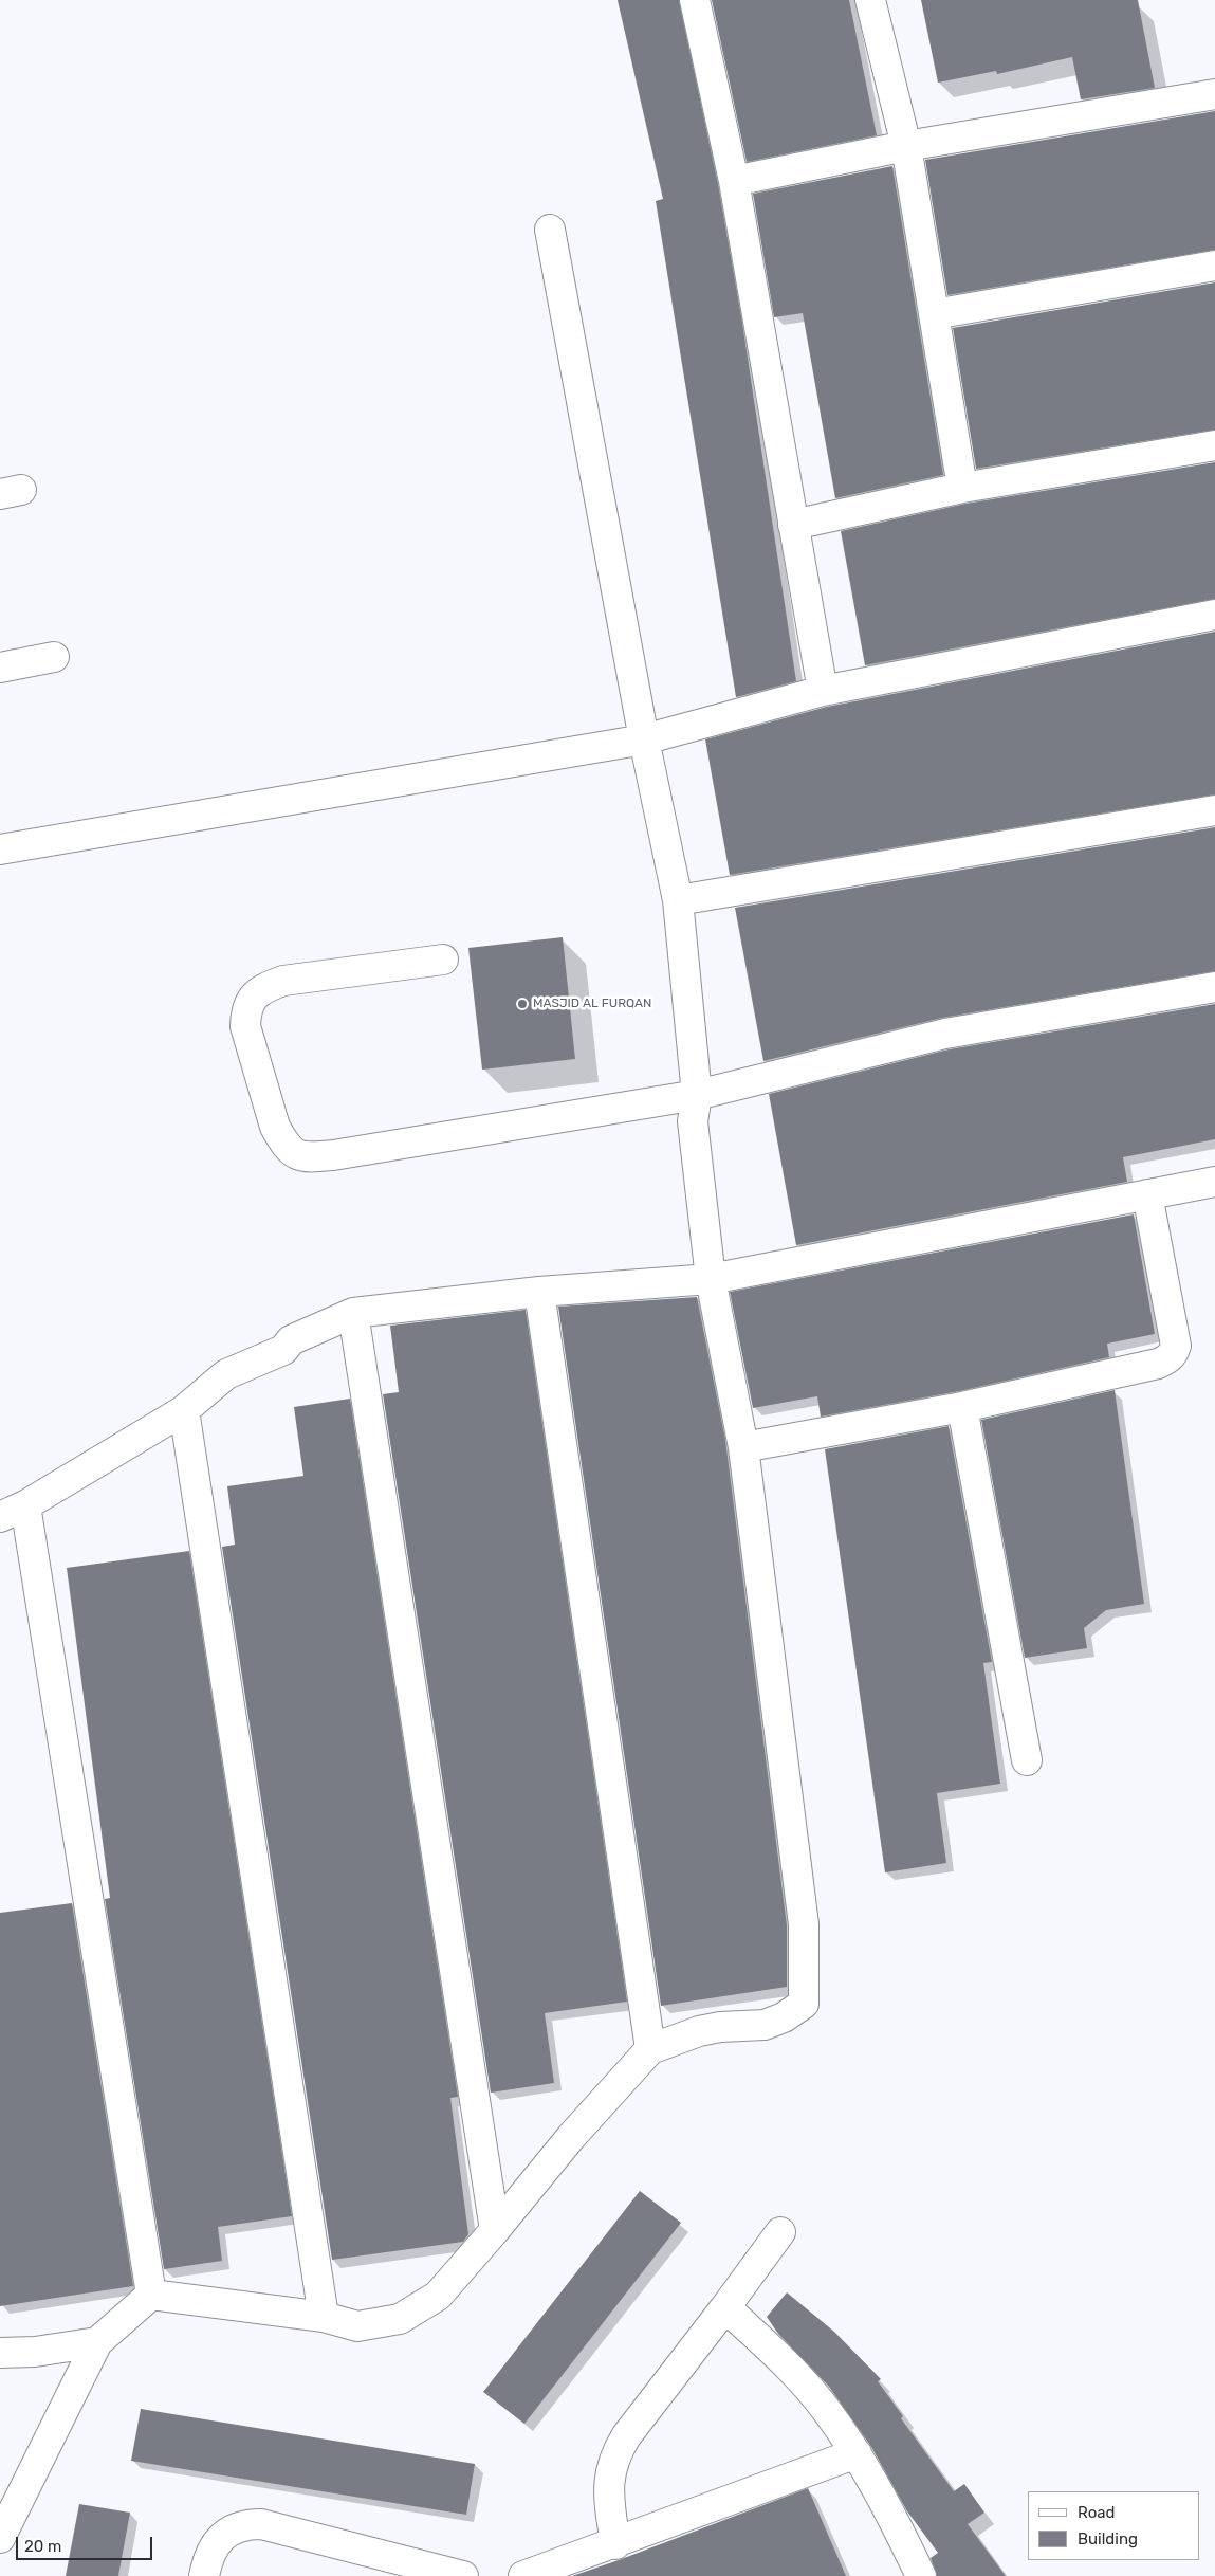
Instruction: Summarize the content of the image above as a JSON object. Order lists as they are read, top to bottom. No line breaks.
{"places":["MASJID AL FURQAN"],"legend":["Road","Building"],"scale_bar":"20 m"}
